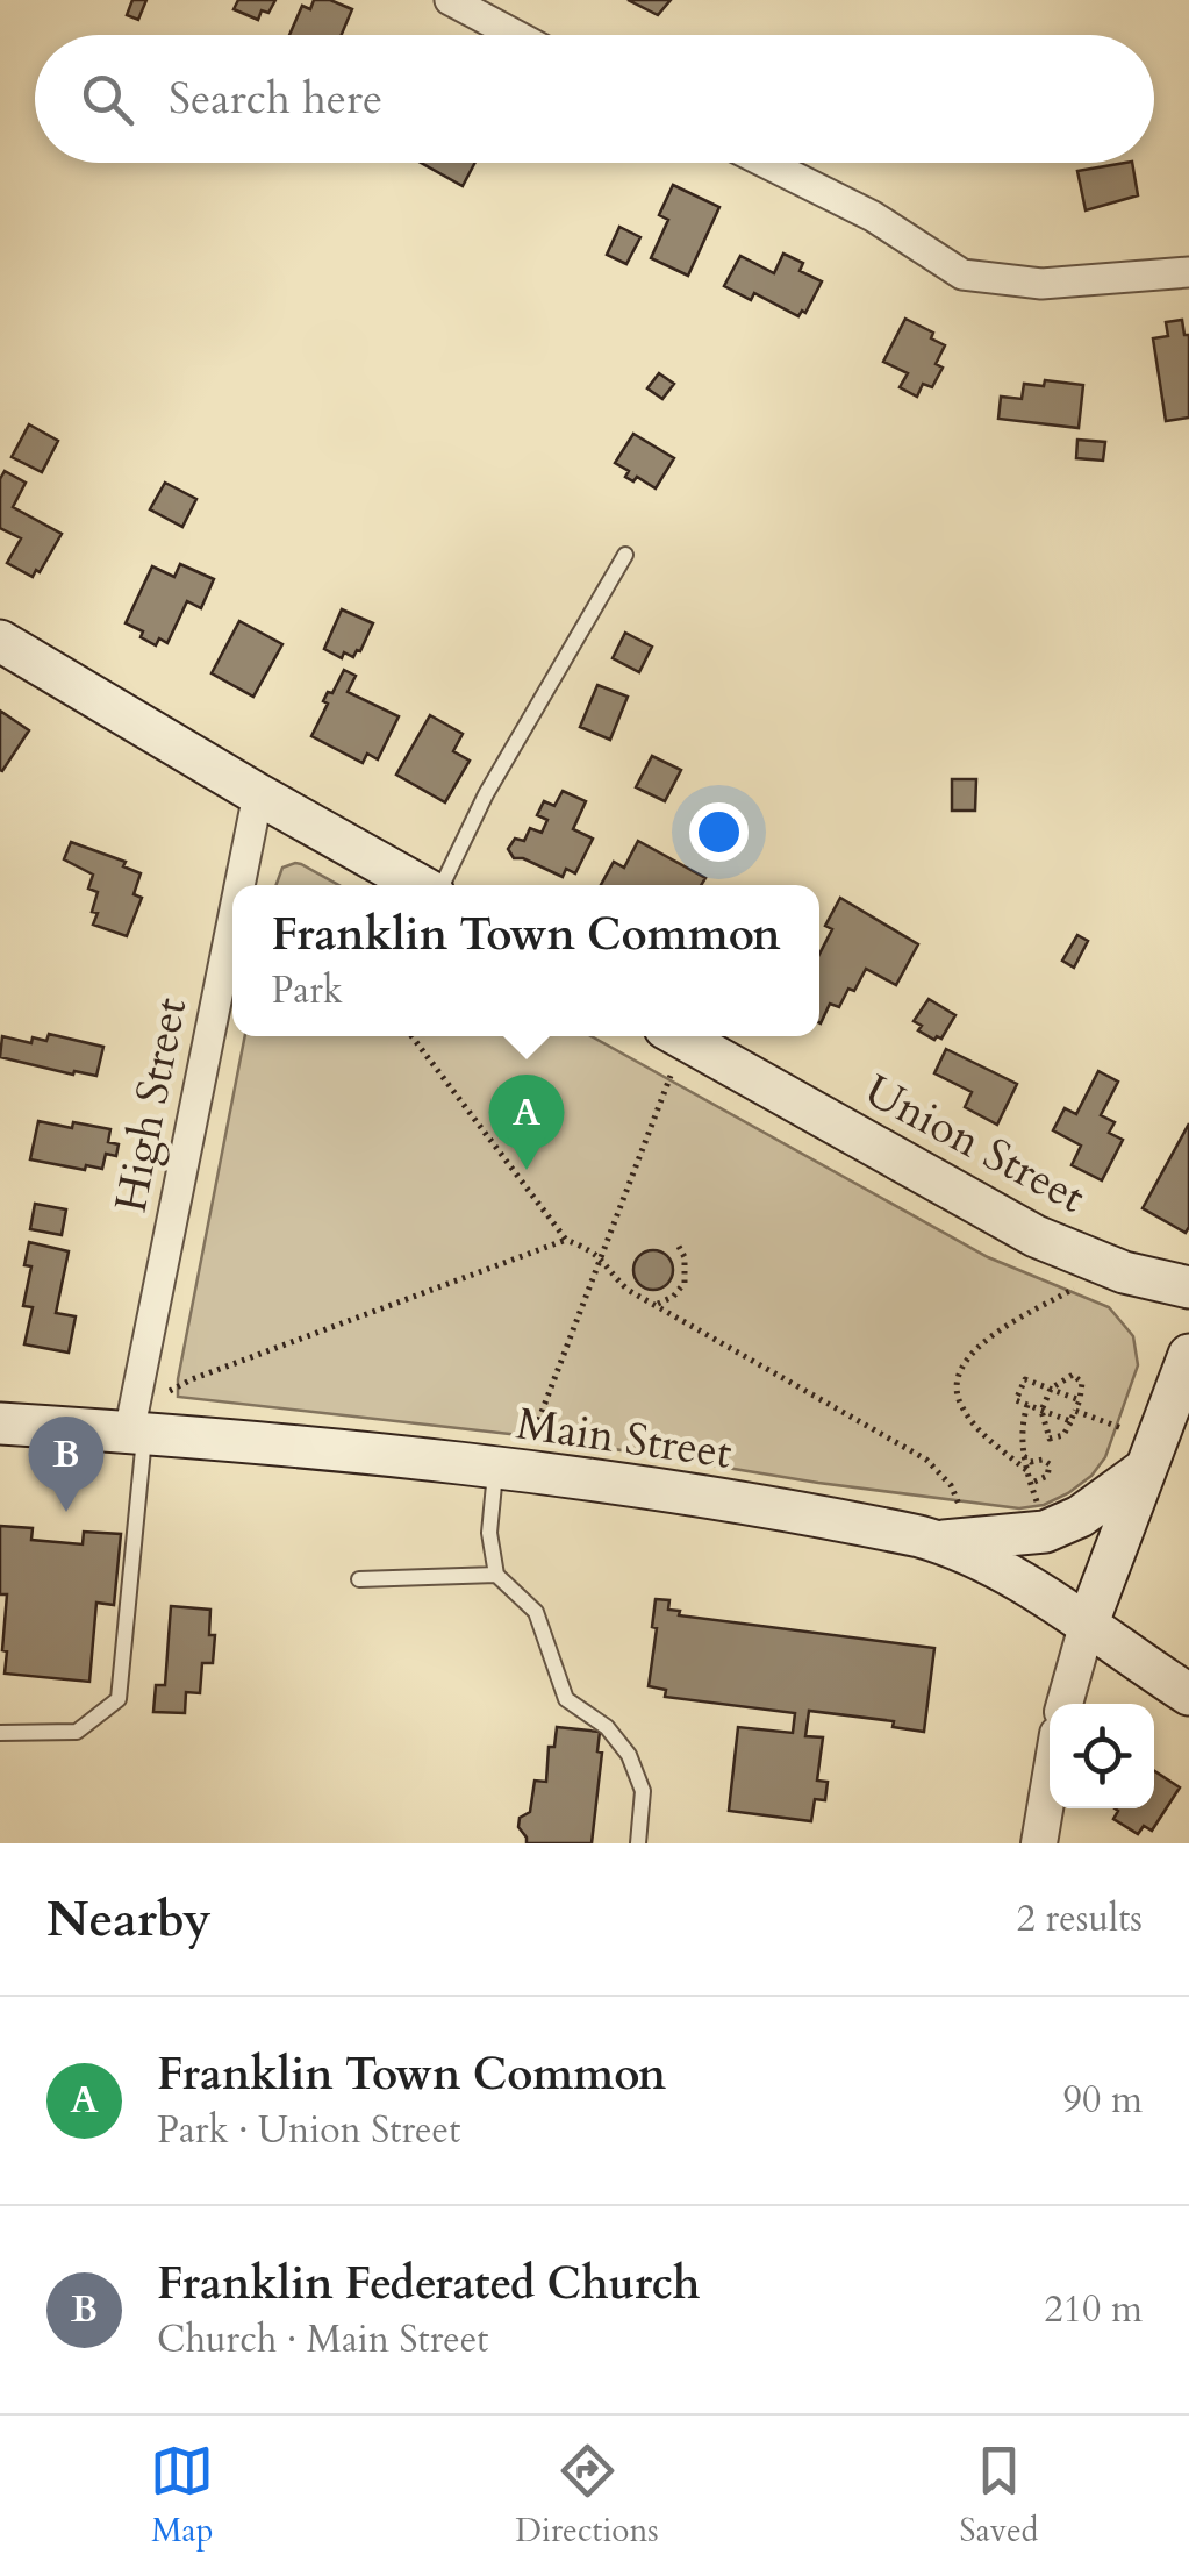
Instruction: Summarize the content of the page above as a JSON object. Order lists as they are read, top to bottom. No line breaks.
{"streets":{"main road":["Union Street","Main Street"],"street":["High Street"]},"crossings":[["High Street","Main Street"]],"page":{"search":"Search here","popup":["Franklin Town Common","Park"],"pins":["A","B"],"heading":["Nearby","2 results"],"list":[{"mark":"A","name":"Franklin Town Common","note":"Park · Union Street","value":"90 m"},{"mark":"B","name":"Franklin Federated Church","note":"Church · Main Street","value":"210 m"}],"nav":["Map","Directions","Saved"]}}
